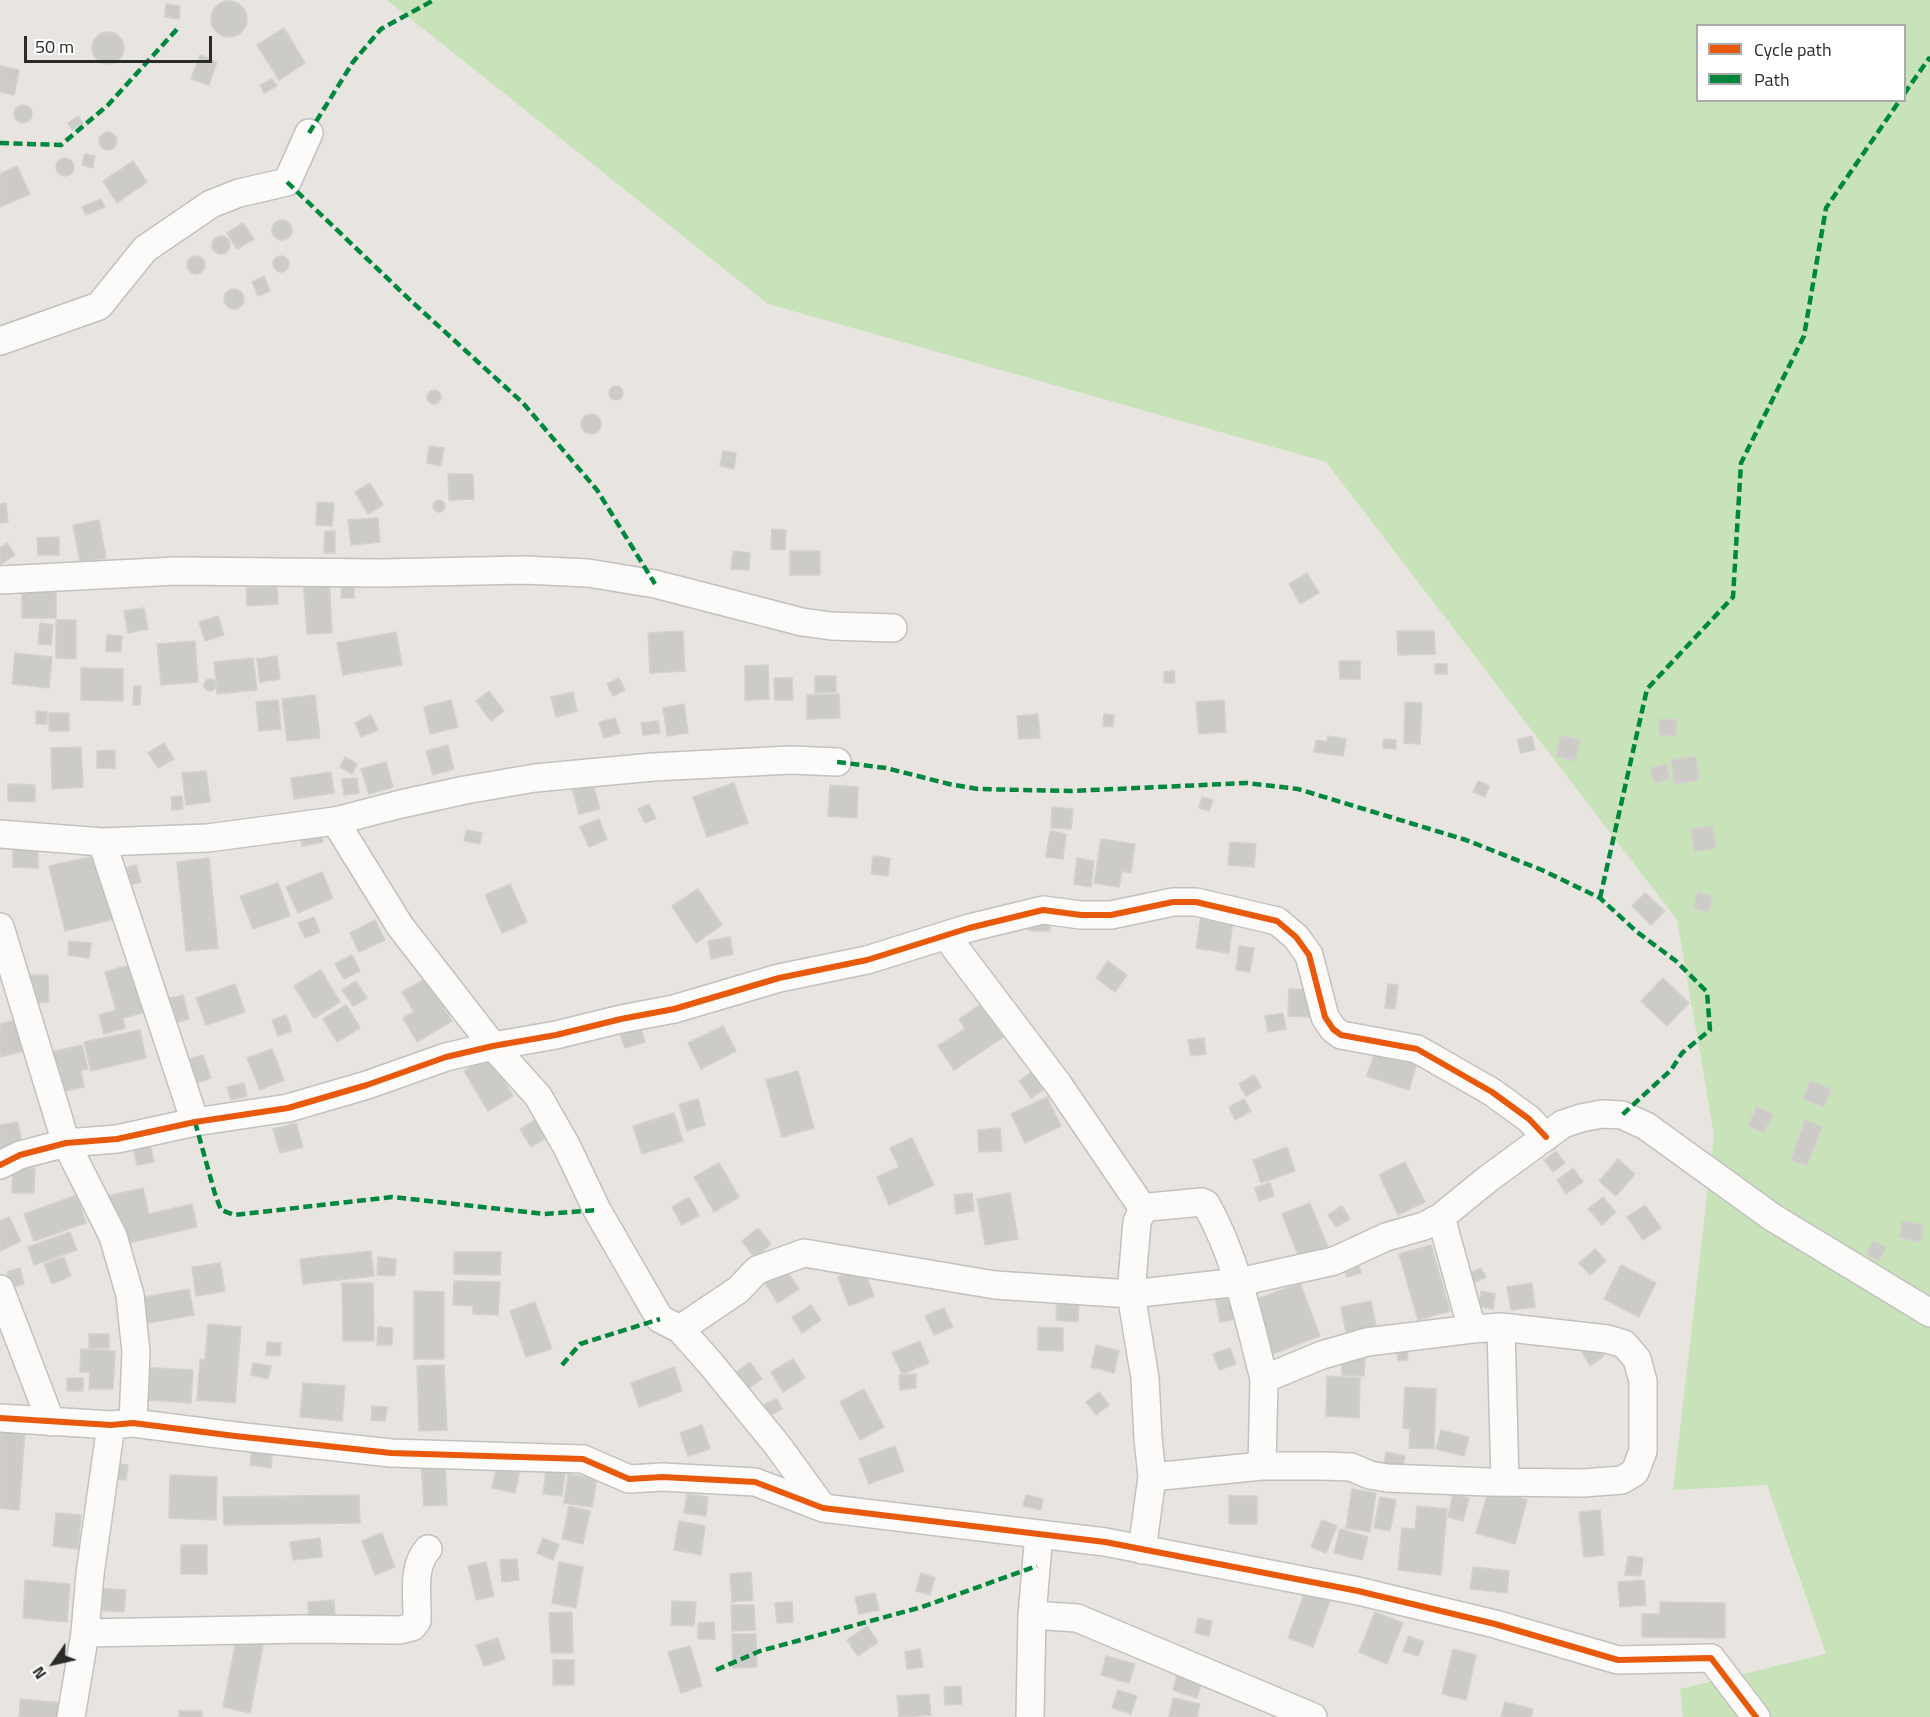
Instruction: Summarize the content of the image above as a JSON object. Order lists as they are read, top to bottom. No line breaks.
{"legend":["Cycle path","Path"],"scale_bar":"50 m","north":"bottom left"}
